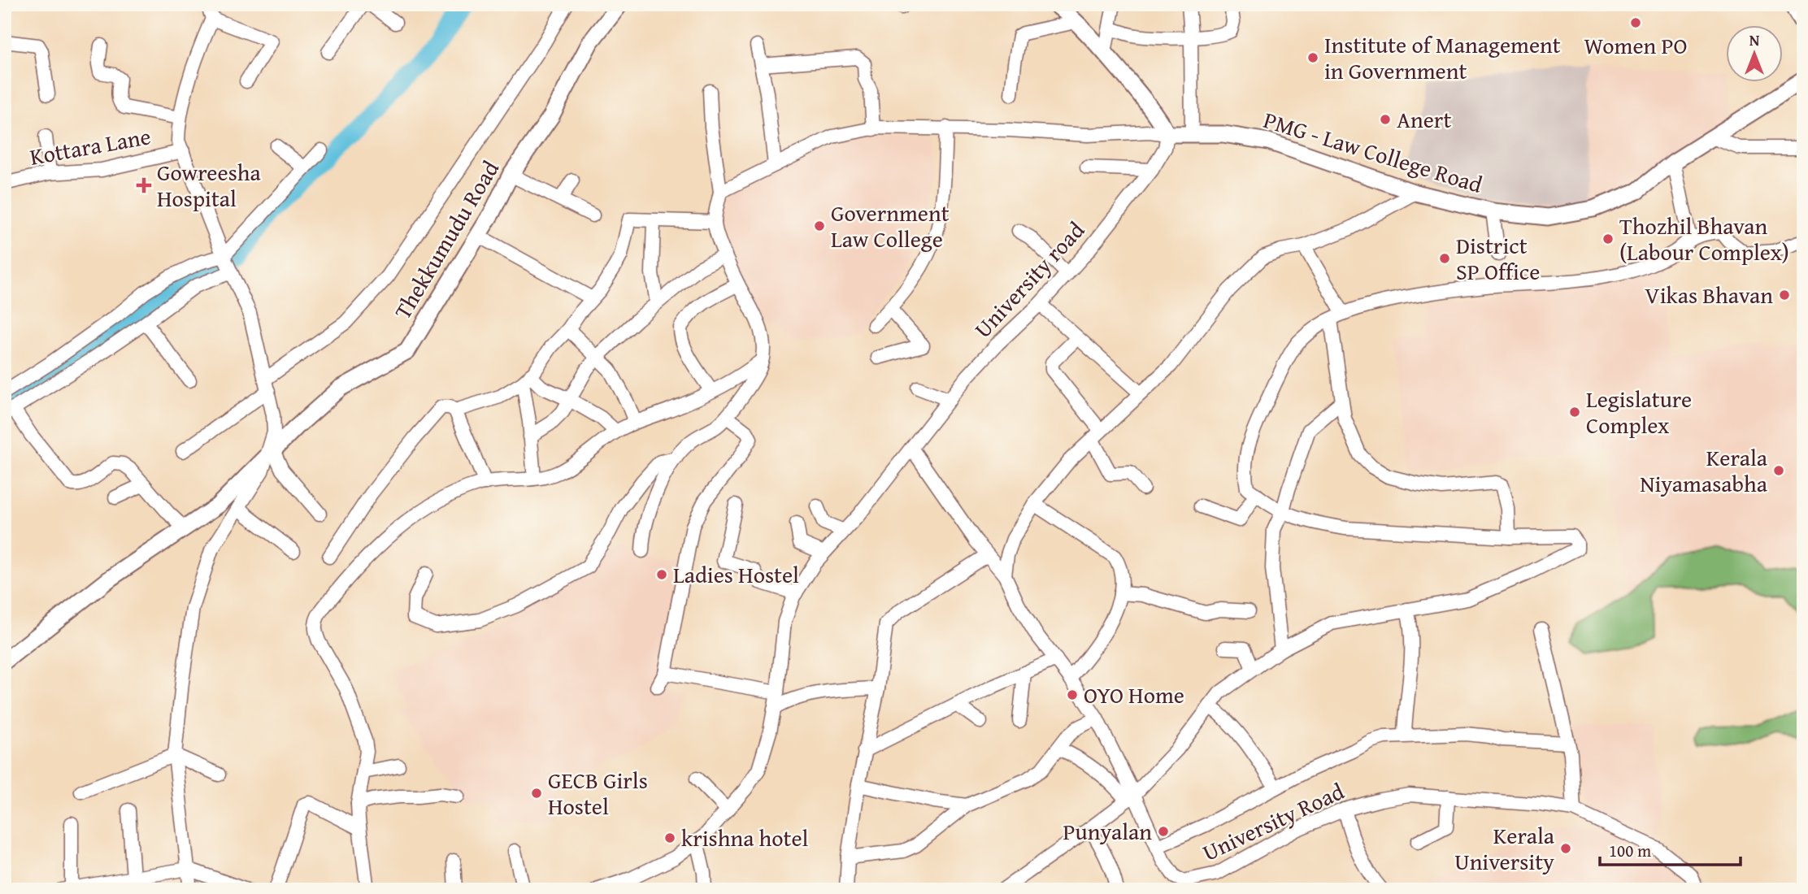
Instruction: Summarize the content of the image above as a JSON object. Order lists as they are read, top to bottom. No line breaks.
{"streets":{"main road":["PMG - Law College Road","Thekkumudu Road"],"street":["Kottara Lane","University road","University Road"]},"crossings":[["PMG - Law College Road","University road"],["University road","University Road"]],"places":{"other":["Women PO","Institute of Management in Government","Anert","Government Law College","Thozhil Bhavan (Labour Complex)","District SP Office","Vikas Bhavan","Legislature Complex","Kerala Niyamasabha","Ladies Hostel","OYO Home","GECB Girls Hostel","Punyalan","krishna hotel","Kerala University"],"health":["Gowreesha Hospital"]},"scale_bar":"100 m","north":"top"}
